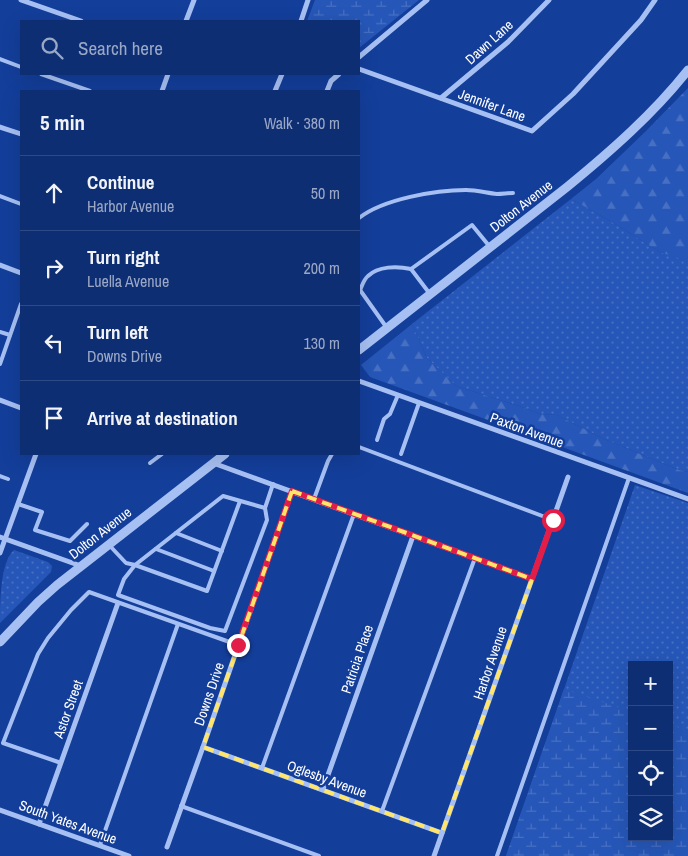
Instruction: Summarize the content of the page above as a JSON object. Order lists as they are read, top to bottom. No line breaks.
{"streets":{"street":["Dawn Lane","Jennifer Lane","Dolton Avenue","Paxton Avenue","Patricia Place","Harbor Avenue","Downs Drive","Astor Street","Oglesby Avenue","South Yates Avenue"]},"crossings":[["Dawn Lane","Jennifer Lane"],["Patricia Place","Oglesby Avenue"],["Harbor Avenue","Oglesby Avenue"],["Downs Drive","Oglesby Avenue"],["Astor Street","South Yates Avenue"]],"page":{"search":"Search here","heading":["5 min","Walk · 380 m"],"list":[["Continue","Harbor Avenue","50 m"],["Turn right","Luella Avenue","200 m"],["Turn left","Downs Drive","130 m"],"Arrive at destination"],"map_buttons":["+","−"]}}
